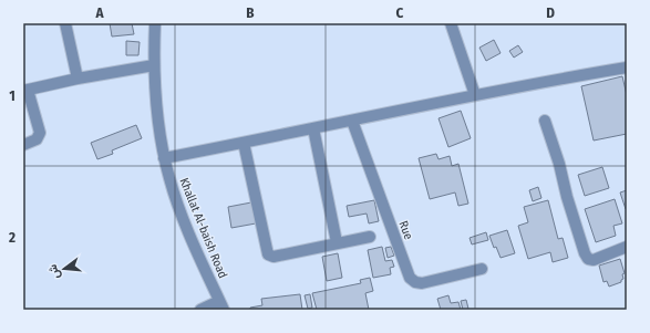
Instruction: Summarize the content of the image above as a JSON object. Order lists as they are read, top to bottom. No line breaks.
{"streets":{"street":["Khallat Al-baish Road","Rue"]},"north":"left","grid":{"columns":["A","B","C","D"],"rows":["1","2"]}}
